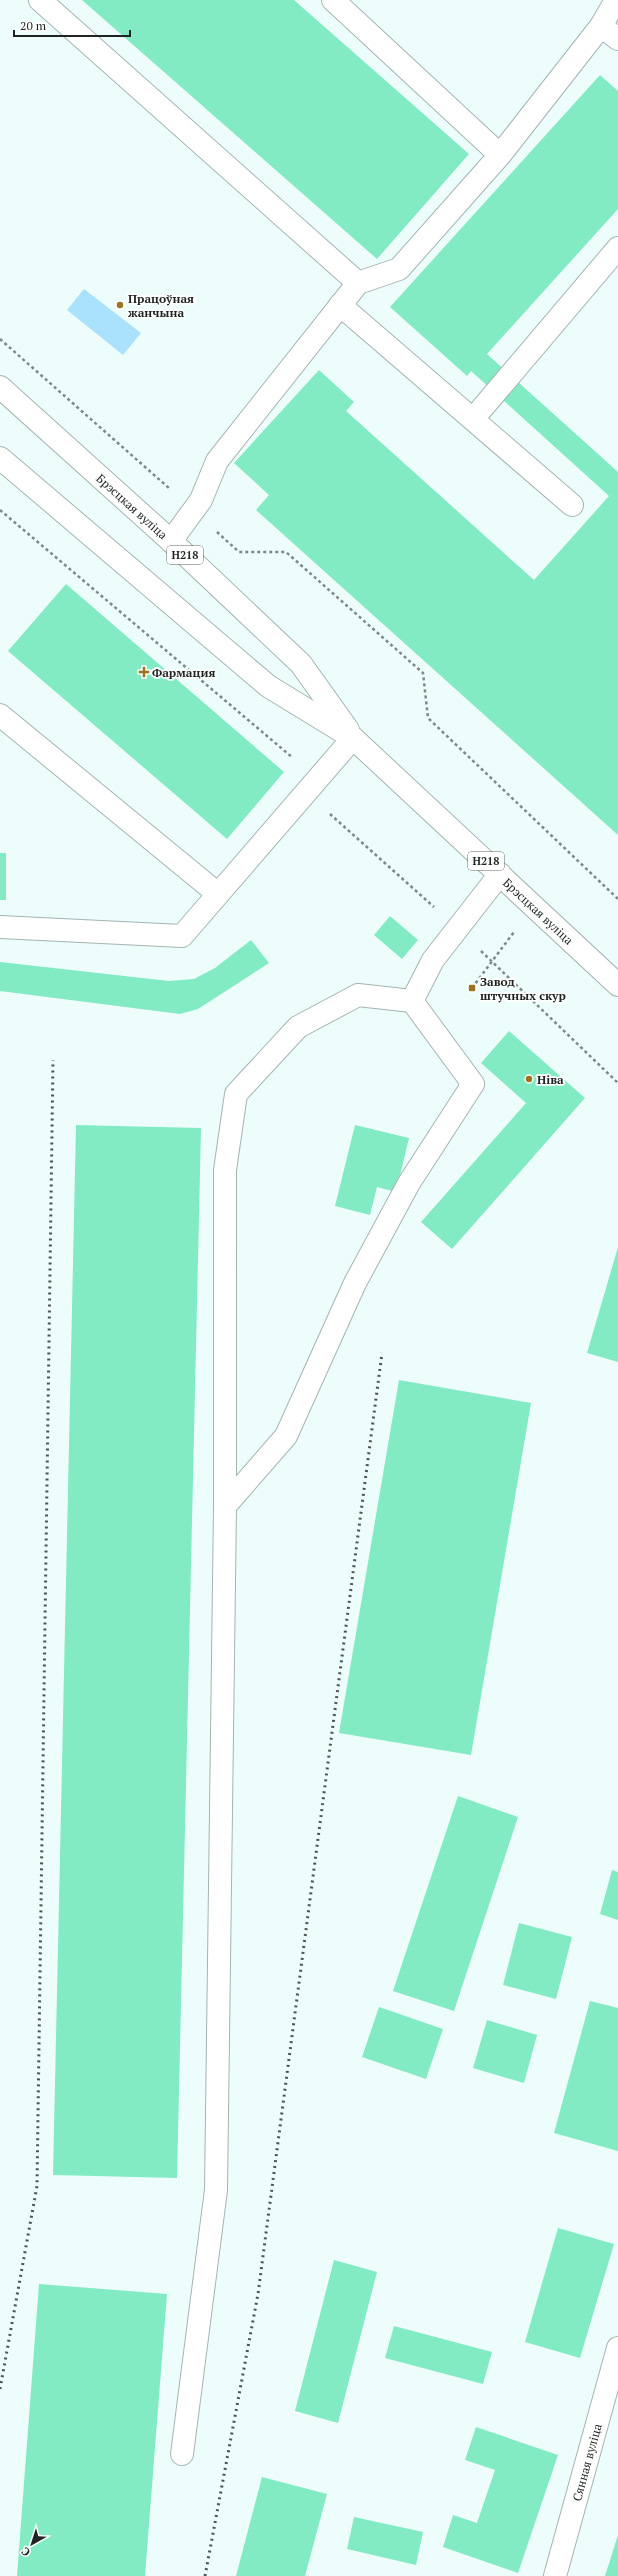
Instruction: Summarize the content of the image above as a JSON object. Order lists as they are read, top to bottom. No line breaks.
{"streets":{"main road":["Брэсцкая вуліца","Н218","Сянная вуліца"]},"places":{"other":["Працоўная жанчына","Ніва"],"health":["Фармация"],"transit":["Завод штучных скур"]},"scale_bar":"20 m","north":"bottom left"}
